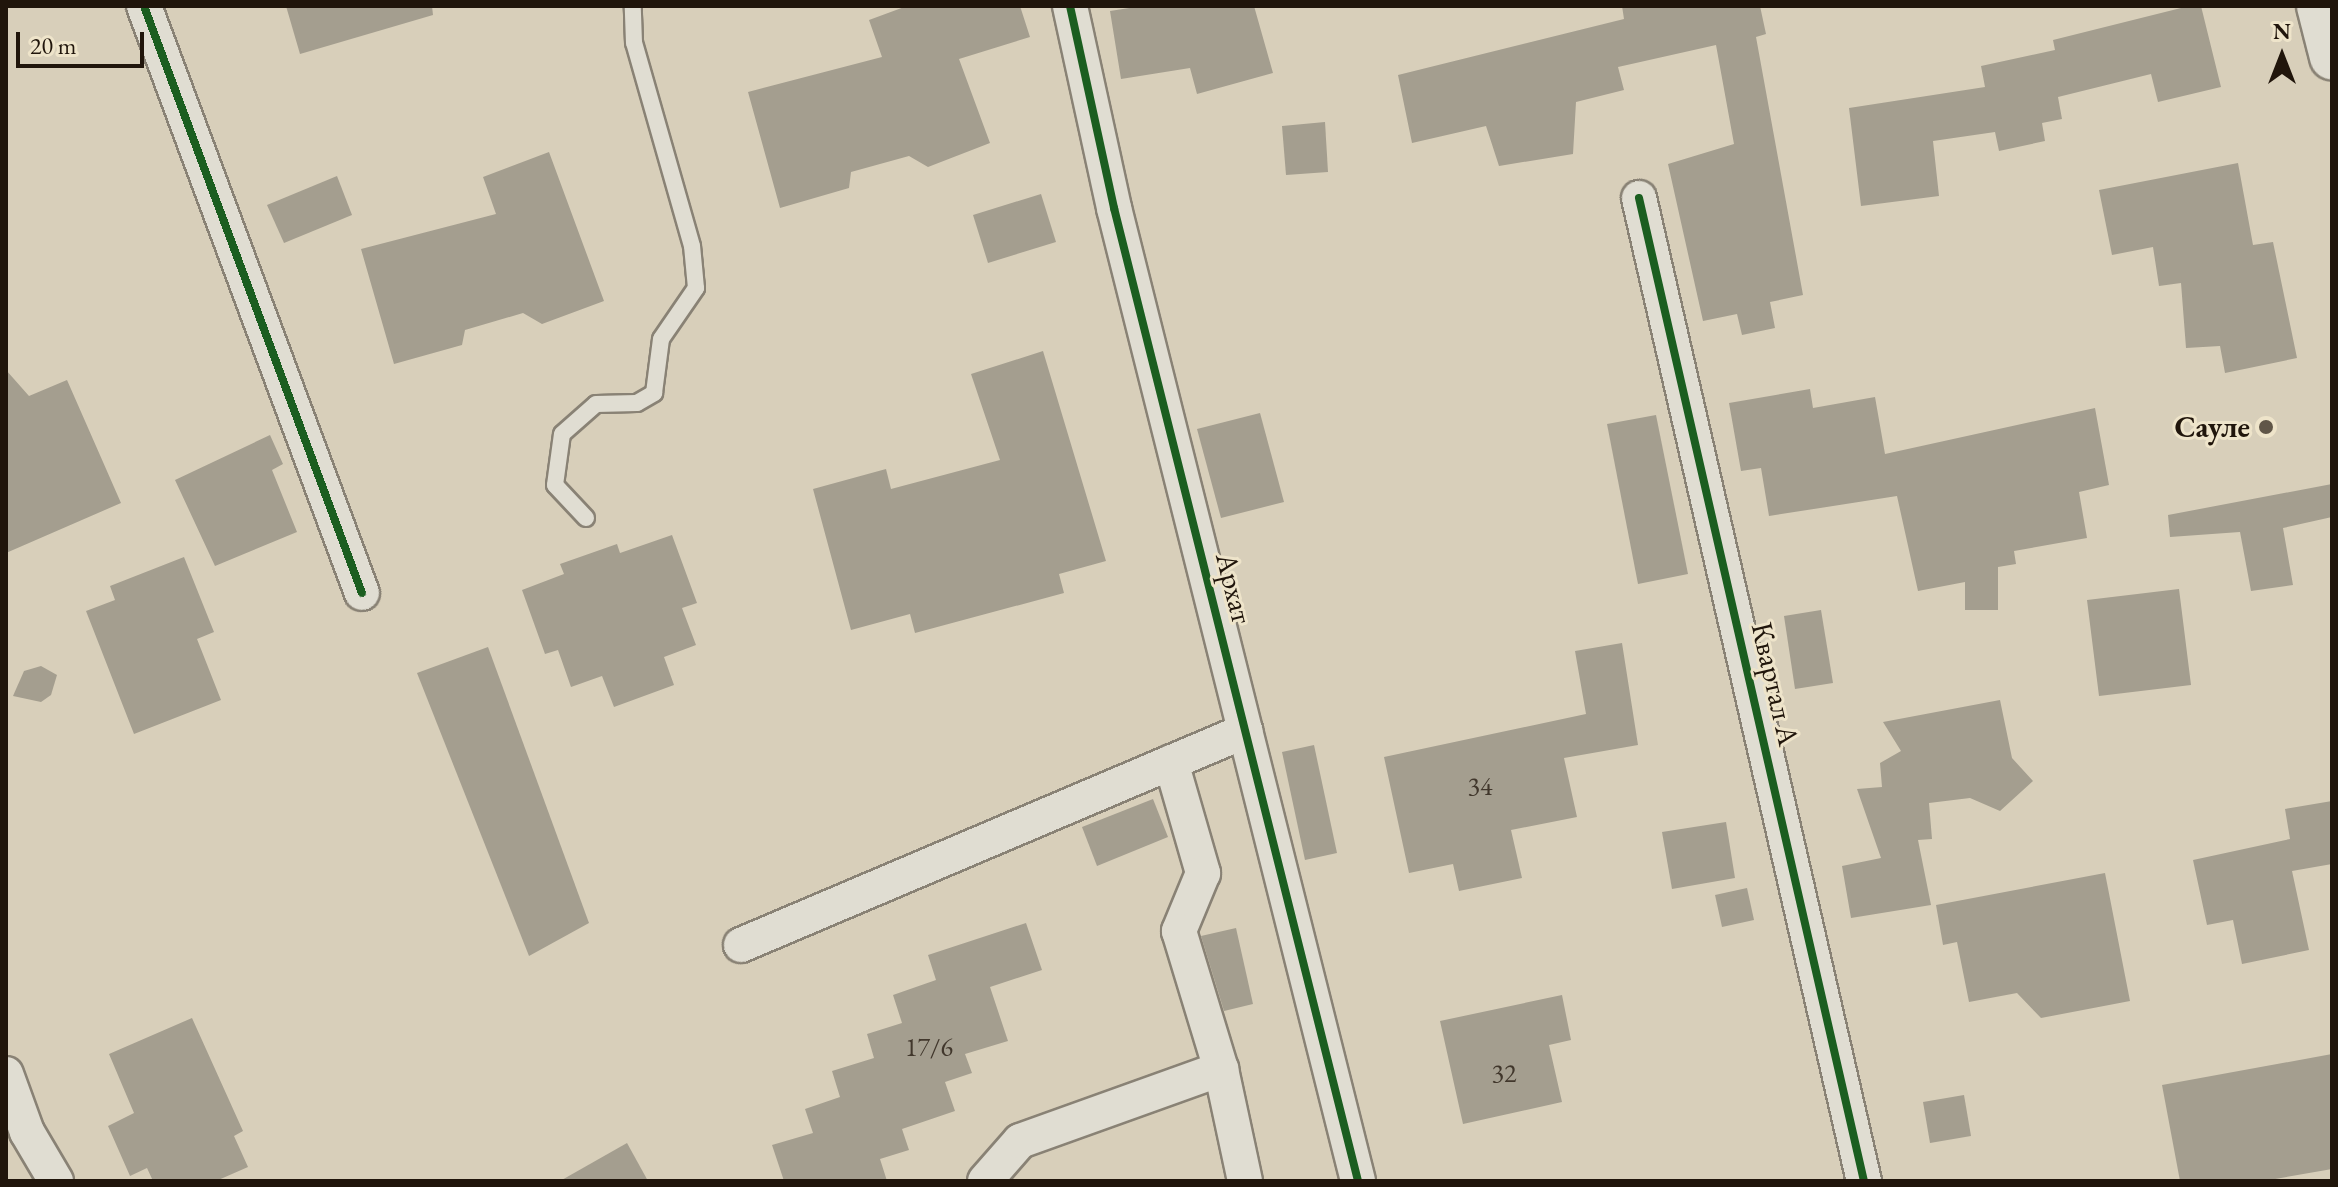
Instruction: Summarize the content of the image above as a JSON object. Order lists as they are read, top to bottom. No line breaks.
{"streets":{"street":["Архат","Квартал А"]},"places":["Сауле"],"house_numbers":["34","17/6","32"],"scale_bar":"20 m","north":"top"}
